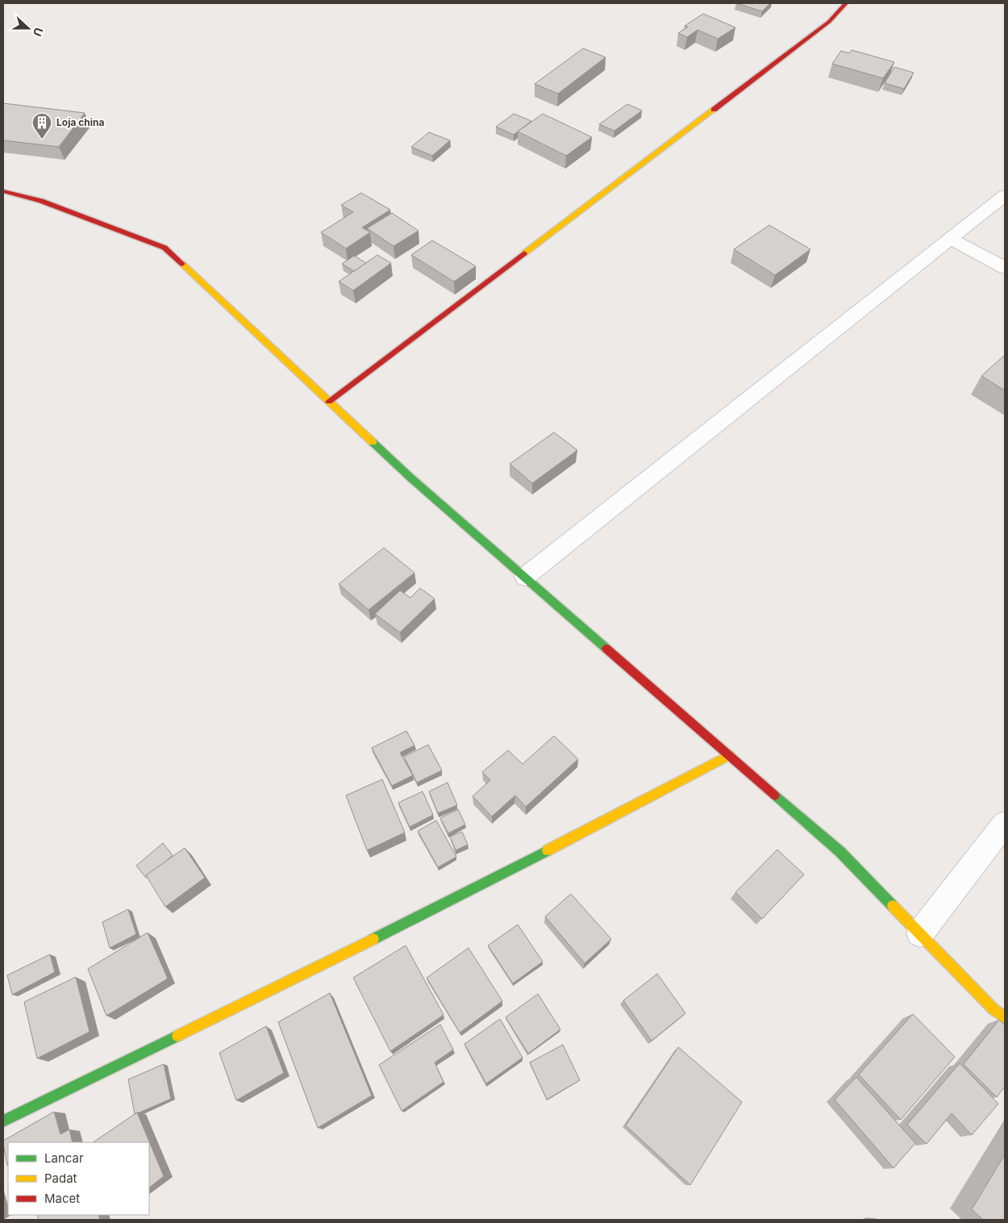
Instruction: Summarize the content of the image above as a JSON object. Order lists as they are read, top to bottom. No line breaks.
{"places":{"building":["Loja china"]},"legend":["Lancar","Padat","Macet"],"north":"right"}
